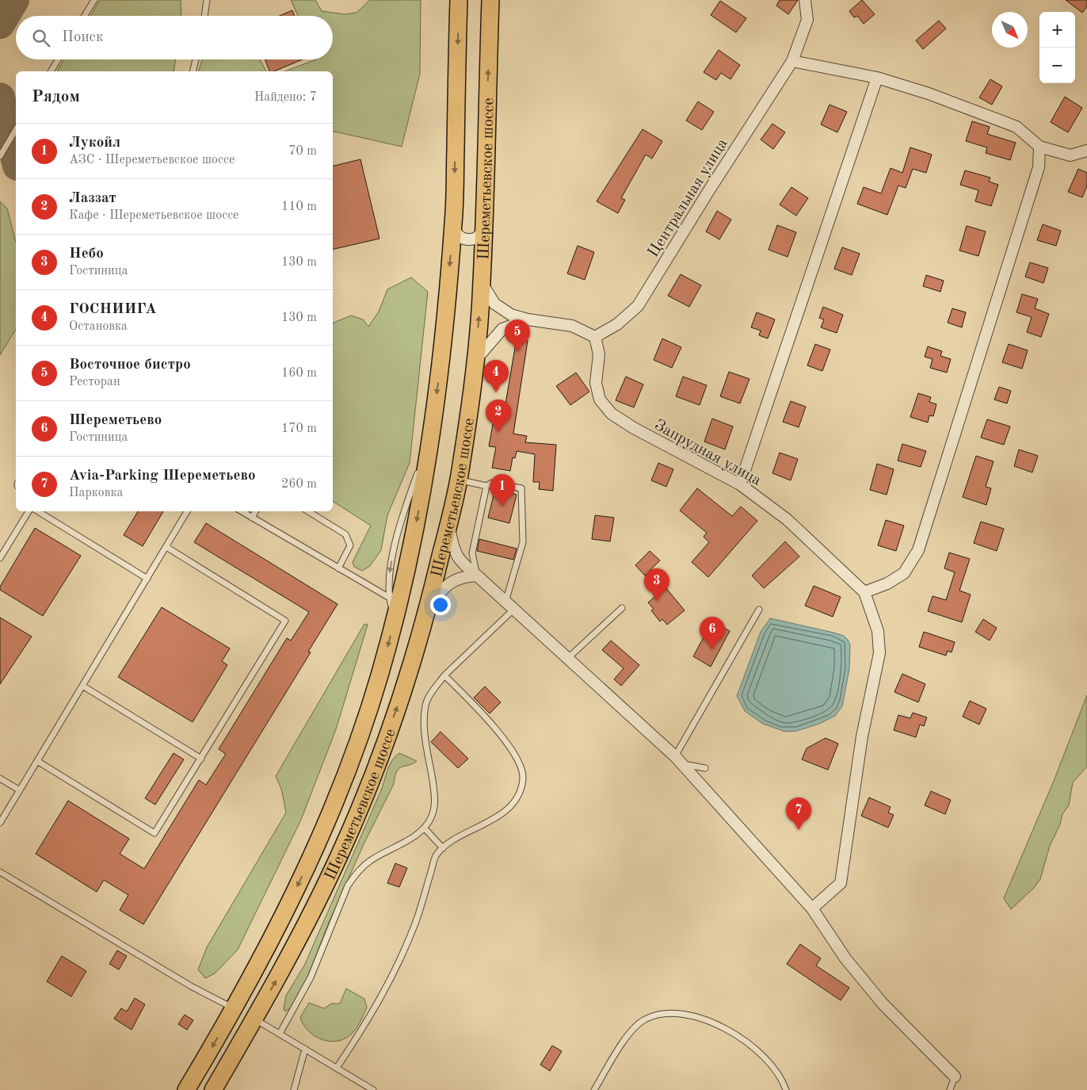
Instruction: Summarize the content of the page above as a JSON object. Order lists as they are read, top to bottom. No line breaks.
{"streets":{"main road":["Шереметьевское шоссе"],"street":["Центральная улица","Запрудная улица"]},"crossings":[["Центральная улица","Запрудная улица"]],"north":"bottom right","page":{"map_buttons":["+","−"],"search":"Поиск","heading":["Рядом","Найдено: 7"],"list":[{"mark":"1","name":"Лукойл","note":"АЗС · Шереметьевское шоссе","value":"70 m"},{"mark":"2","name":"Лаззат","note":"Кафе · Шереметьевское шоссе","value":"110 m"},{"mark":"3","name":"Небо","note":"Гостиница","value":"130 m"},{"mark":"4","name":"ГОСНИИГА","note":"Остановка","value":"130 m"},{"mark":"5","name":"Восточное бистро","note":"Ресторан","value":"160 m"},{"mark":"6","name":"Шереметьево","note":"Гостиница","value":"170 m"},{"mark":"7","name":"Avia-Parking Шереметьево","note":"Парковка","value":"260 m"}],"pins":["5","4","2","1","3","6","7"]}}
